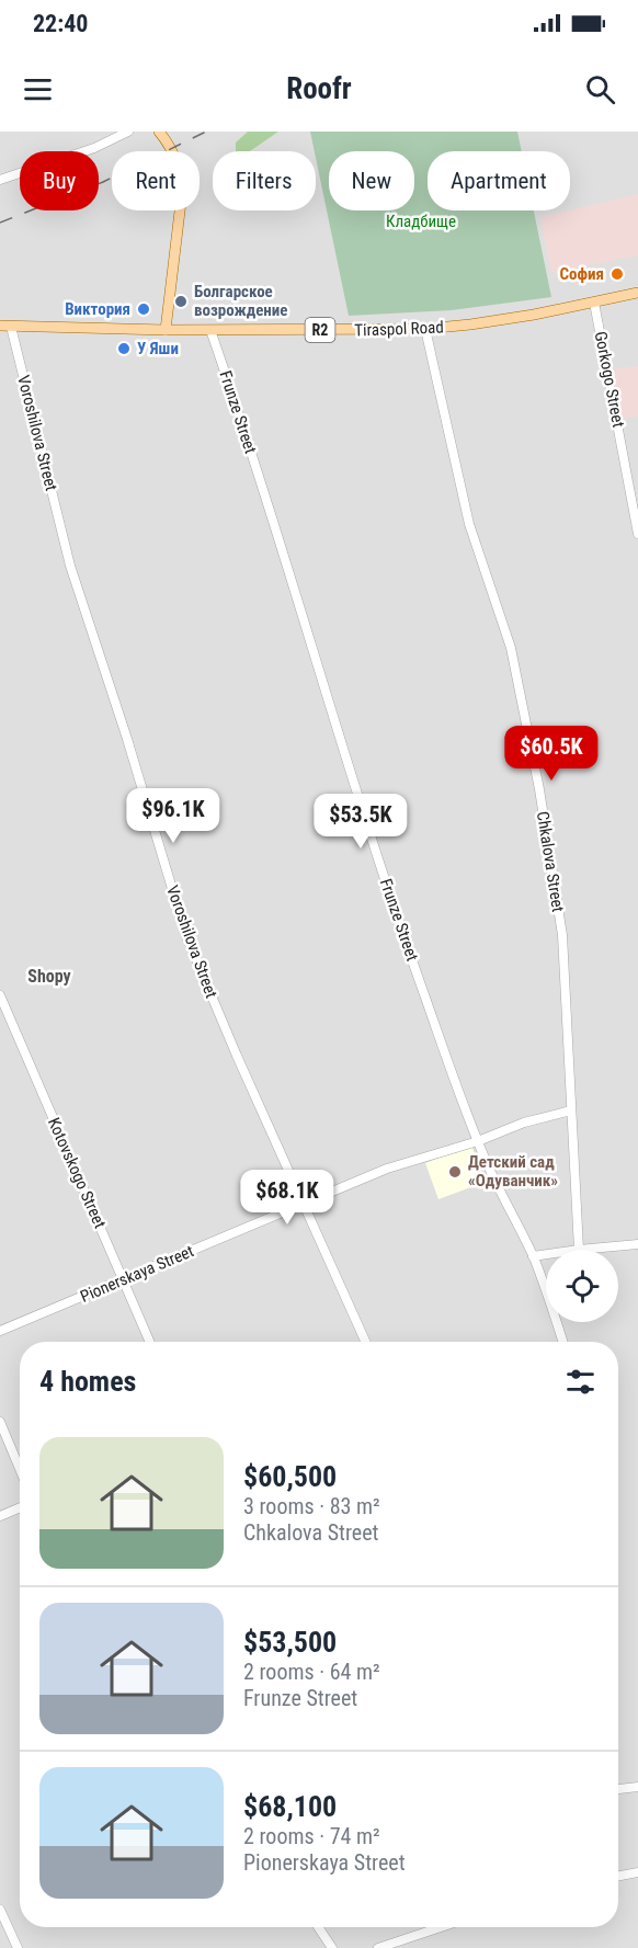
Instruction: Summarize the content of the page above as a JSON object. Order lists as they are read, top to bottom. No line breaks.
{"streets":{"main road":["Tiraspol Road","R2"],"street":["Gorkogo Street","Frunze Street","Voroshilova Street","Chkalova Street","Kotovskogo Street","Pionerskaya Street"]},"crossings":[["Tiraspol Road","Gorkogo Street"],["Tiraspol Road","Frunze Street"],["Tiraspol Road","Voroshilova Street"],["Tiraspol Road","Chkalova Street"],["Frunze Street","Pionerskaya Street"],["Voroshilova Street","Pionerskaya Street"],["Chkalova Street","Pionerskaya Street"],["Kotovskogo Street","Pionerskaya Street"]],"districts":["Shopy"],"parks":["Кладбище"],"places":["София","Болгарское возрождение","Виктория","У Яши","Детский сад «Одуванчик»"],"page":{"status":"22:40","header":"Roofr","chip":["Buy","Rent","Filters","New","Apartment"],"price":["$60.5K","$96.1K","$53.5K","$68.1K"],"heading":"4 homes","list":[{"name":"$60,500","note":"3 rooms · 83 m² · Chkalova Street"},{"name":"$53,500","note":"2 rooms · 64 m² · Frunze Street"},{"name":"$68,100","note":"2 rooms · 74 m² · Pionerskaya Street"}]}}
